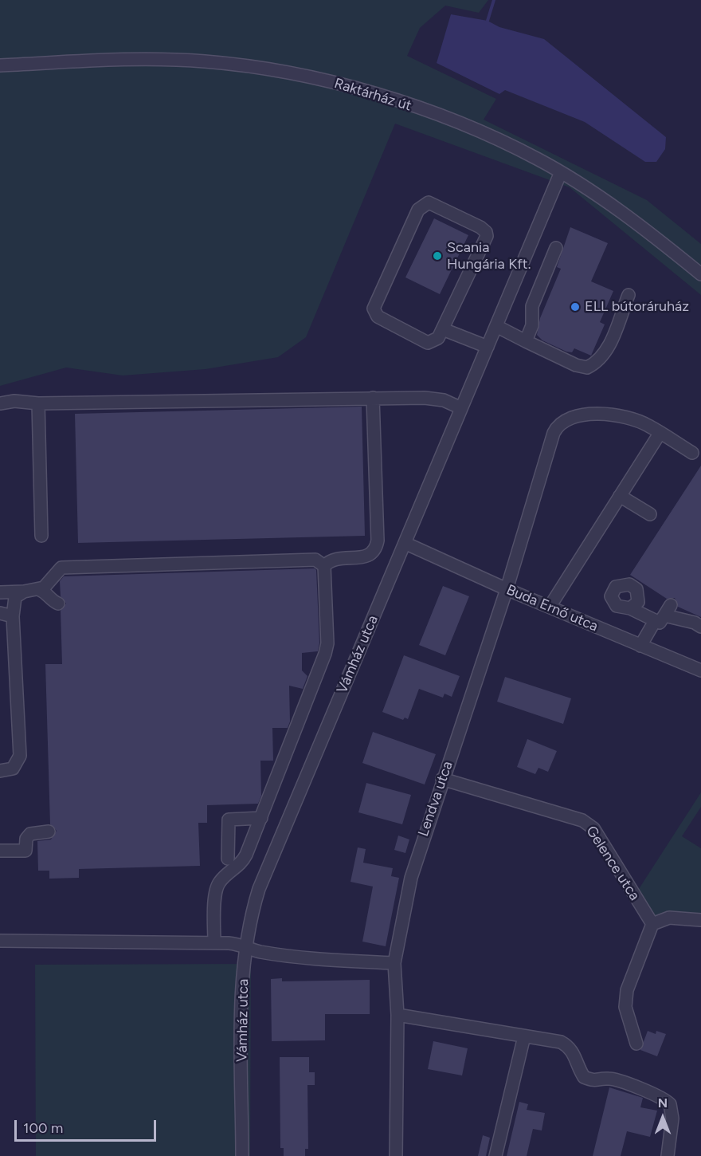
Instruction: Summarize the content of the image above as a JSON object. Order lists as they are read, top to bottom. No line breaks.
{"streets":{"street":["Raktárház út","Buda Ernő utca","Vámház utca","Lendva utca","Gelence utca"]},"crossings":[["Raktárház út","Vámház utca"],["Buda Ernő utca","Vámház utca"],["Buda Ernő utca","Lendva utca"],["Lendva utca","Gelence utca"]],"places":["Scania Hungária Kft.","ELL bútoráruház"],"scale_bar":"100 m","north":"top"}
